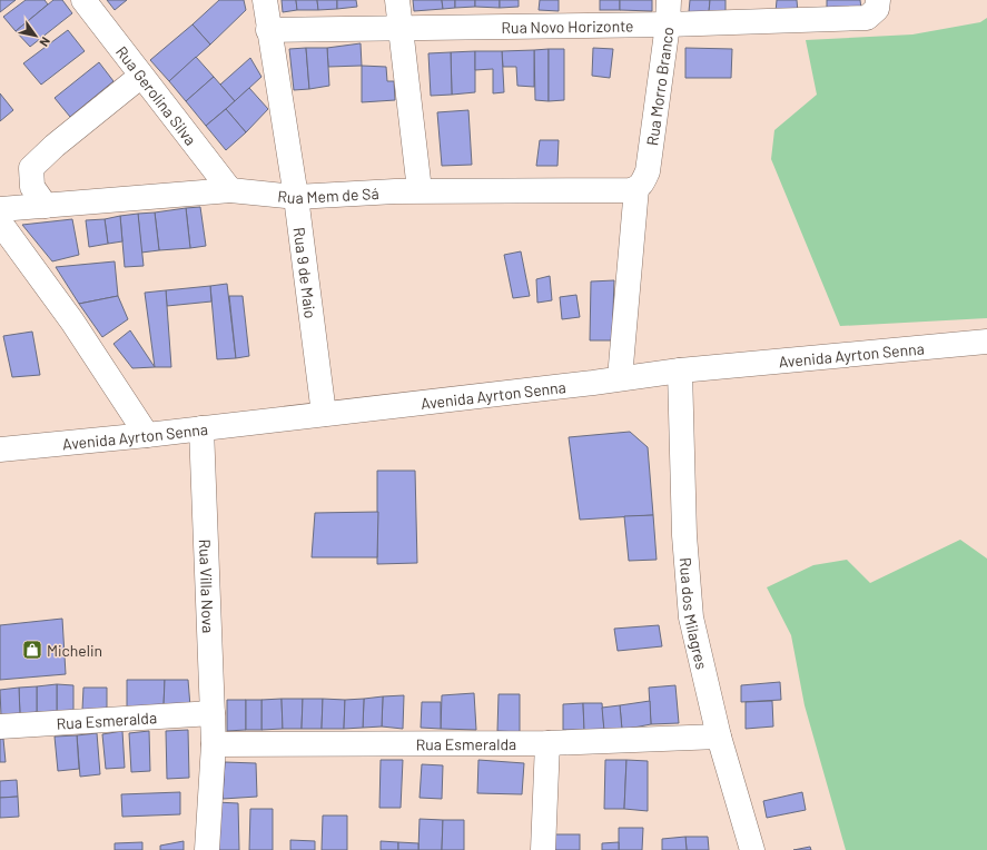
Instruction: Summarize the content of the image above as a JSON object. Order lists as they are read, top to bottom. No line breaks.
{"streets":{"main road":["Rua Novo Horizonte","Rua Morro Branco","Rua Gerolina Silva","Rua Mem de Sá","Rua 9 de Maio","Avenida Ayrton Senna","Rua Villa Nova","Rua dos Milagres","Rua Esmeralda"]},"crossings":[["Rua Novo Horizonte","Rua Morro Branco"],["Rua Novo Horizonte","Rua 9 de Maio"],["Rua Morro Branco","Rua Mem de Sá"],["Rua Morro Branco","Avenida Ayrton Senna"],["Rua Gerolina Silva","Rua Mem de Sá"],["Rua Mem de Sá","Rua 9 de Maio"],["Rua 9 de Maio","Avenida Ayrton Senna"],["Avenida Ayrton Senna","Rua Villa Nova"],["Avenida Ayrton Senna","Rua dos Milagres"],["Rua Villa Nova","Rua Esmeralda"],["Rua dos Milagres","Rua Esmeralda"]],"places":{"shop":["Michelin"]},"north":"bottom right"}
